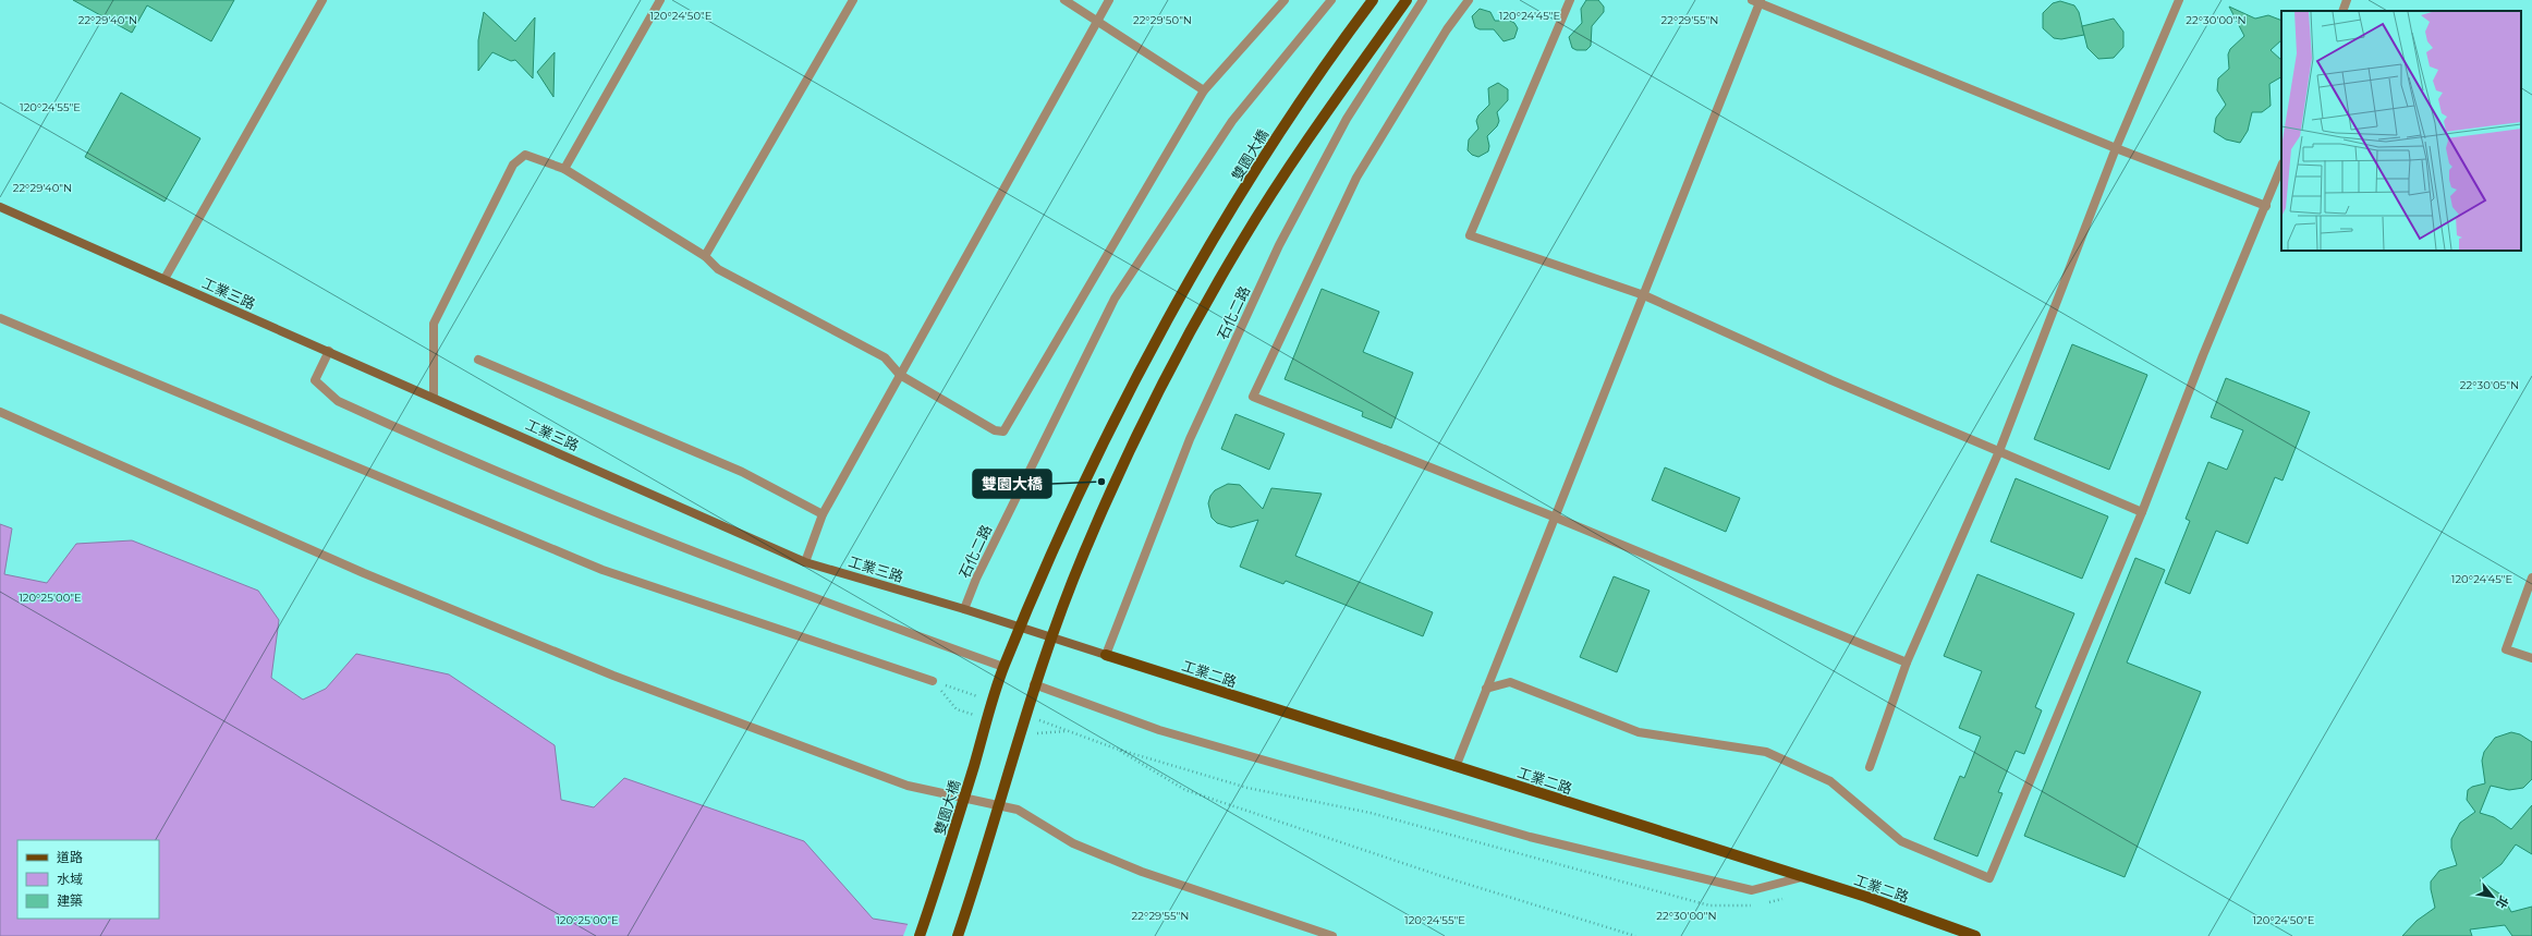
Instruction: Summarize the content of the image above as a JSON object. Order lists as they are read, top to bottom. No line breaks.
{"streets":{"main road":["雙園大橋","工業二路"],"street":["工業三路","石化二路"]},"crossings":[["工業三路","石化二路"],["工業三路","工業二路"],["石化二路","工業二路"]],"places":["雙園大橋"],"legend":["道路","水域","建築"],"north":"bottom right","coordinates":["120°24'50\"E","120°24'45\"E","22°29'40\"N","22°29'50\"N","22°29'55\"N","22°30'00\"N","120°24'55\"E","22°30'05\"N","120°25'00\"E"]}
